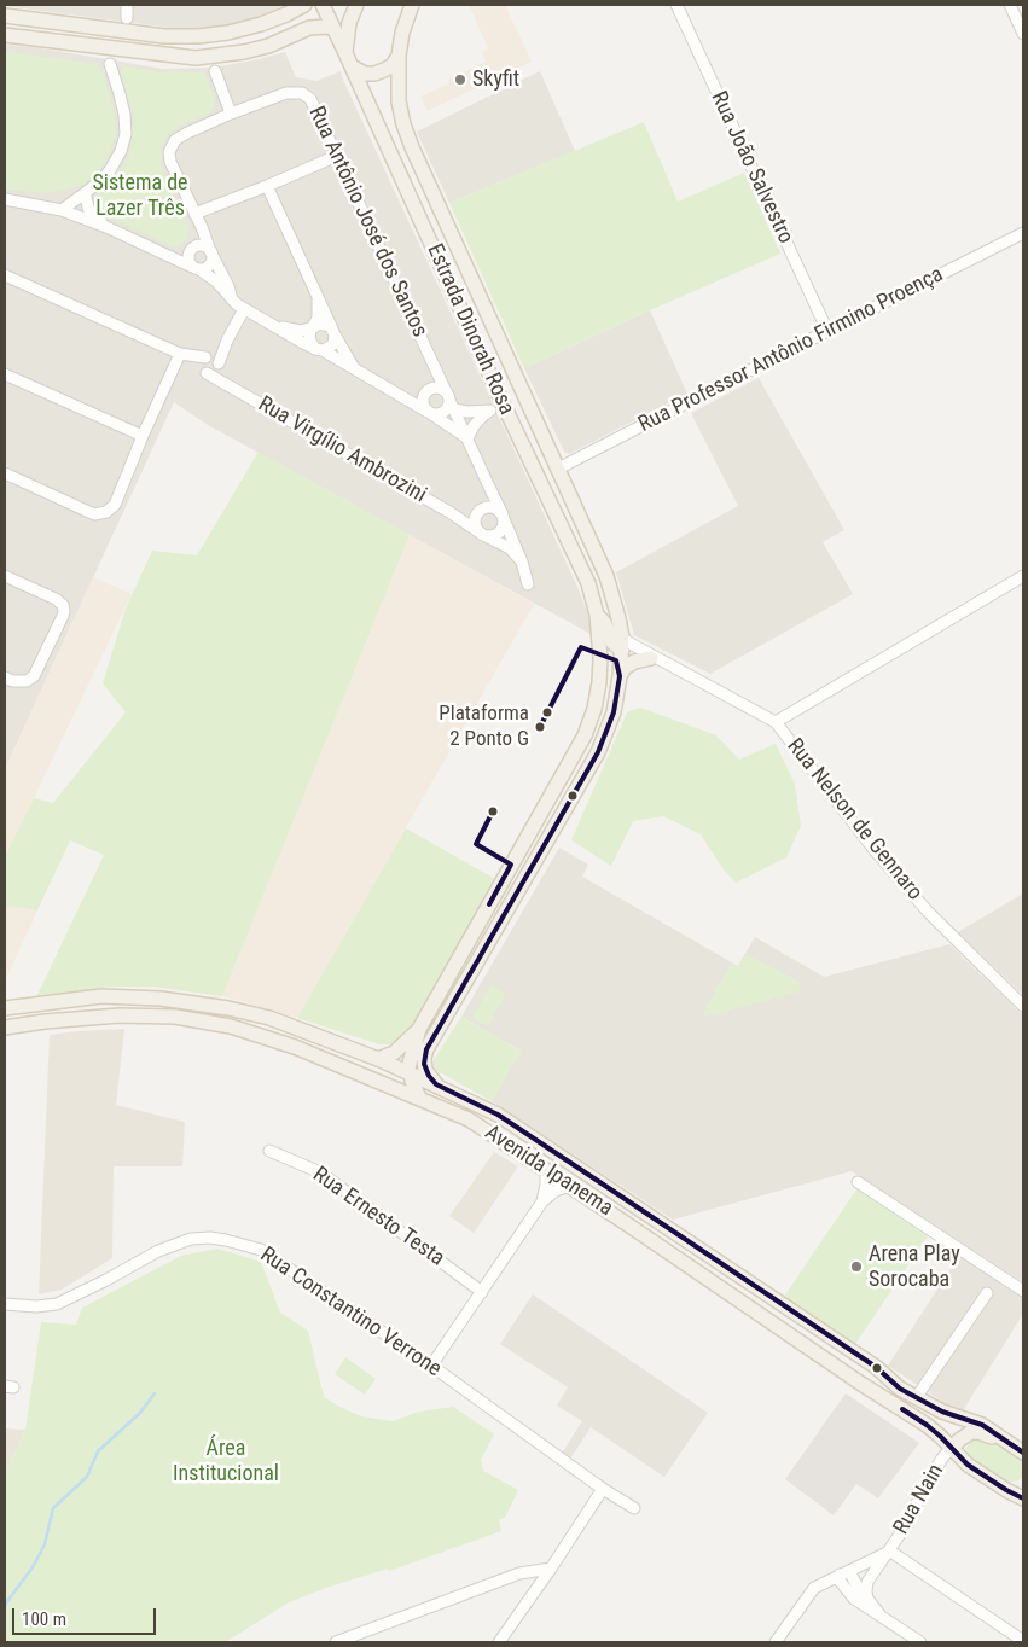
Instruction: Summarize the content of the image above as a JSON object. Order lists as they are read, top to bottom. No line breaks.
{"streets":{"main road":["Estrada Dinorah Rosa","Avenida Ipanema"],"street":["Rua João Salvestro","Rua Antônio José dos Santos","Rua Professor Antônio Firmino Proença","Rua Virgílio Ambrozini","Rua Nelson de Gennaro","Rua Ernesto Testa","Rua Constantino Verrone","Rua Nain"]},"crossings":[["Rua João Salvestro","Rua Professor Antônio Firmino Proença"],["Rua Antônio José dos Santos","Rua Virgílio Ambrozini"],["Estrada Dinorah Rosa","Rua Professor Antônio Firmino Proença"],["Estrada Dinorah Rosa","Rua Nelson de Gennaro"],["Estrada Dinorah Rosa","Avenida Ipanema"],["Avenida Ipanema","Rua Nain"]],"parks":["Sistema de Lazer Três","Área Institucional"],"places":["Skyfit","Plataforma 2 Ponto G","Arena Play Sorocaba"],"scale_bar":"100 m"}
